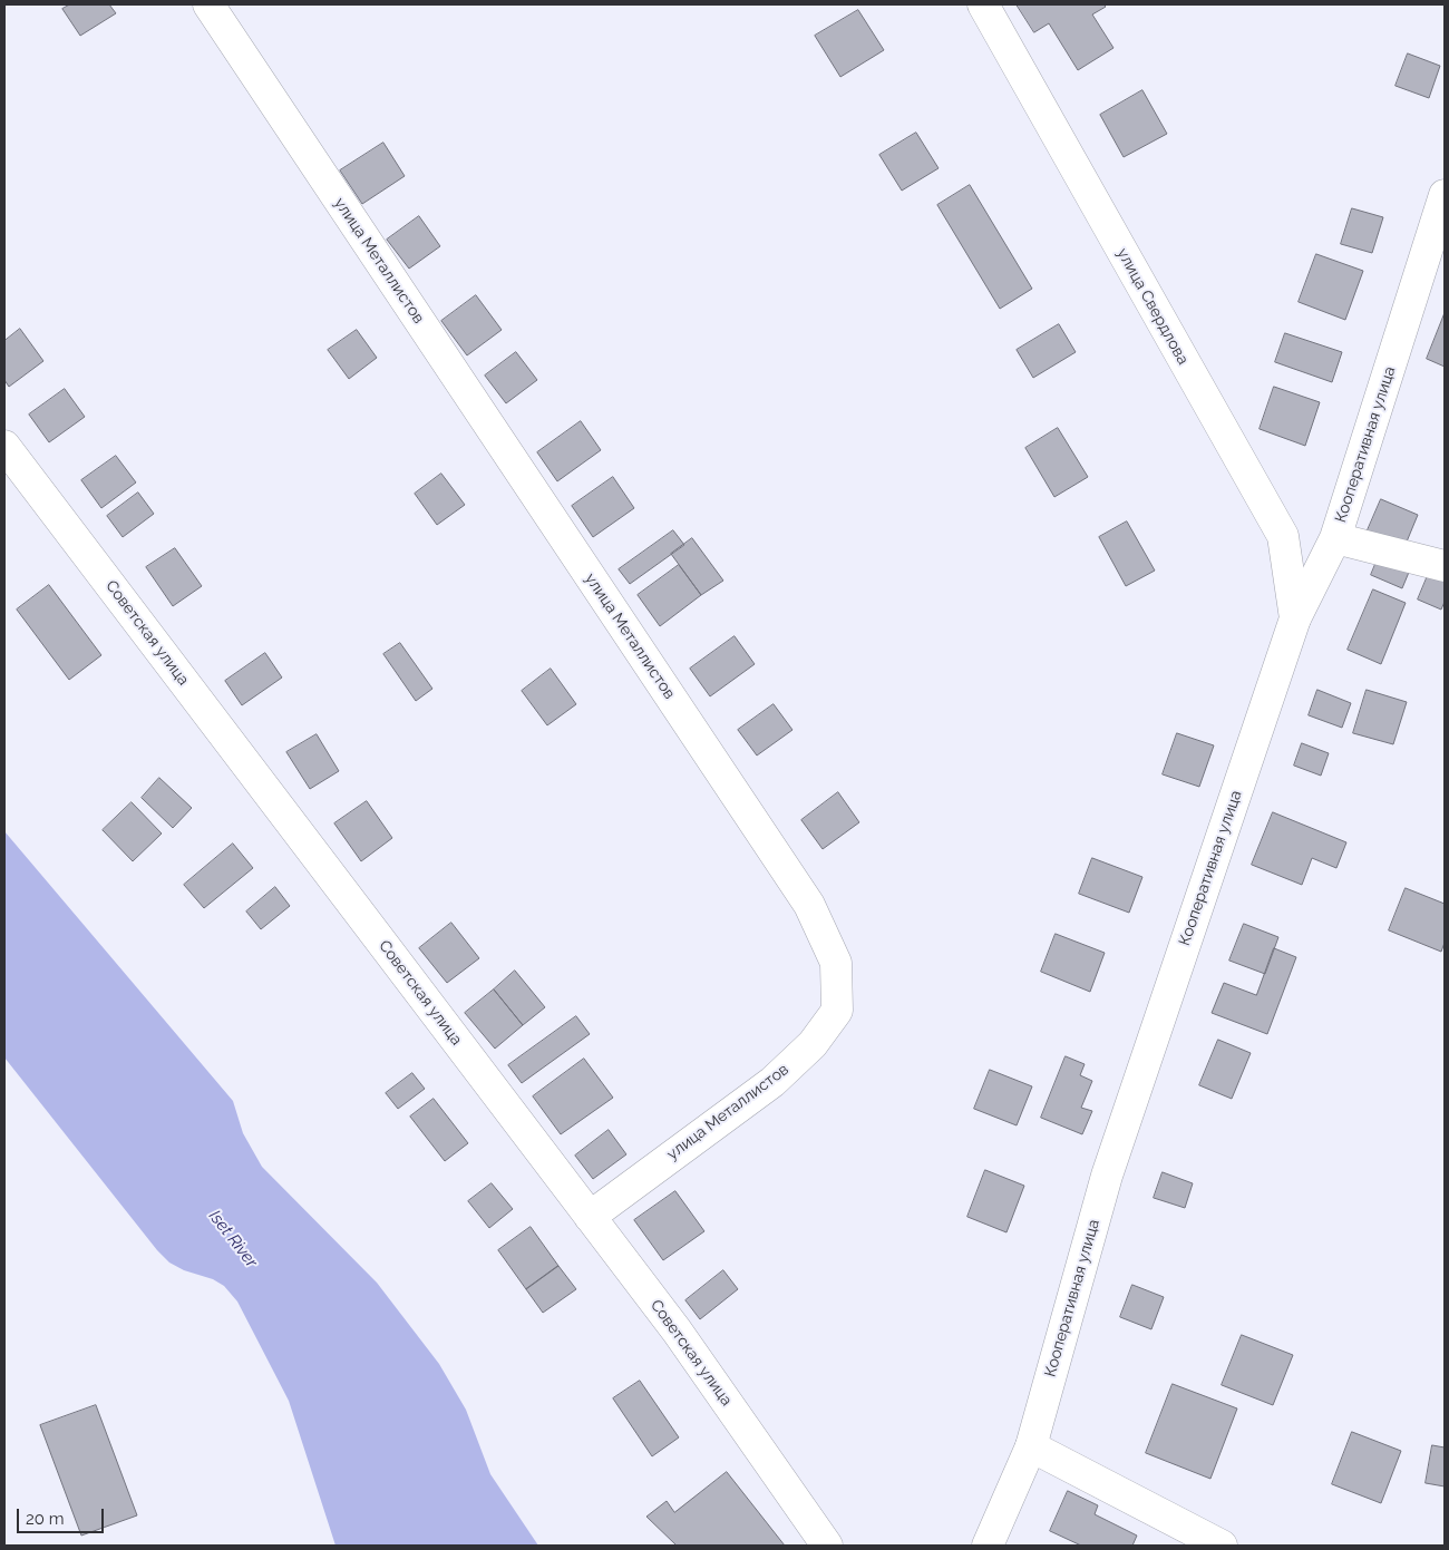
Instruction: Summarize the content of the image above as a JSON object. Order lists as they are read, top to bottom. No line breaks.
{"streets":{"street":["улица Металлистов","улица Свердлова","Кооперативная улица","Советская улица"]},"crossings":[["улица Металлистов","Советская улица"],["улица Свердлова","Кооперативная улица"]],"water":["Iset River"],"scale_bar":"20 m"}
